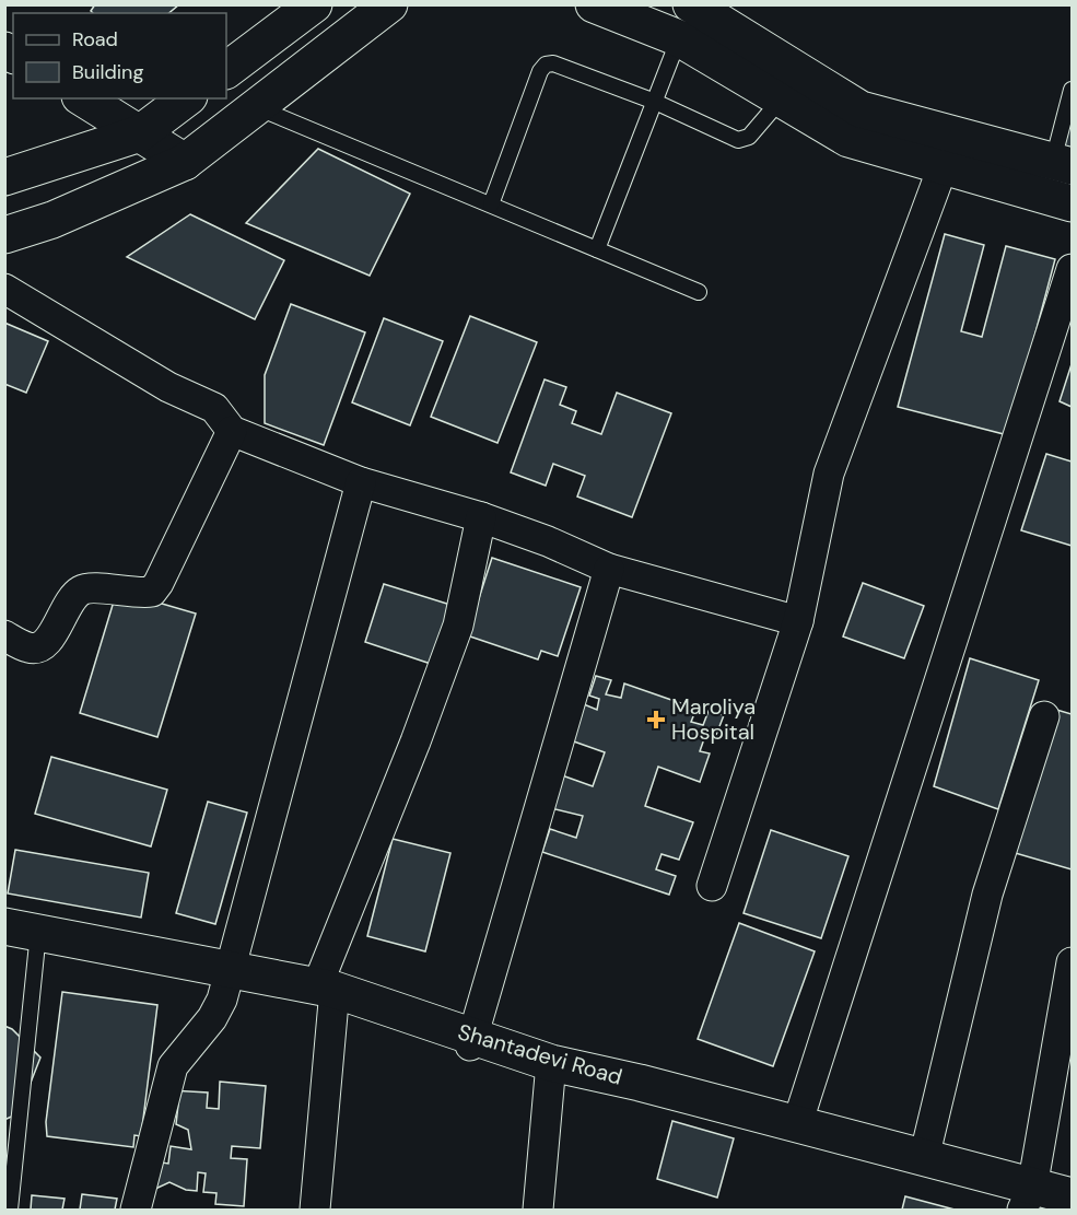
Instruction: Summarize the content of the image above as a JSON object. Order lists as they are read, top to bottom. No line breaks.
{"streets":{"main road":["Shantadevi Road"]},"places":{"health":["Maroliya Hospital"]},"legend":["Road","Building"]}
